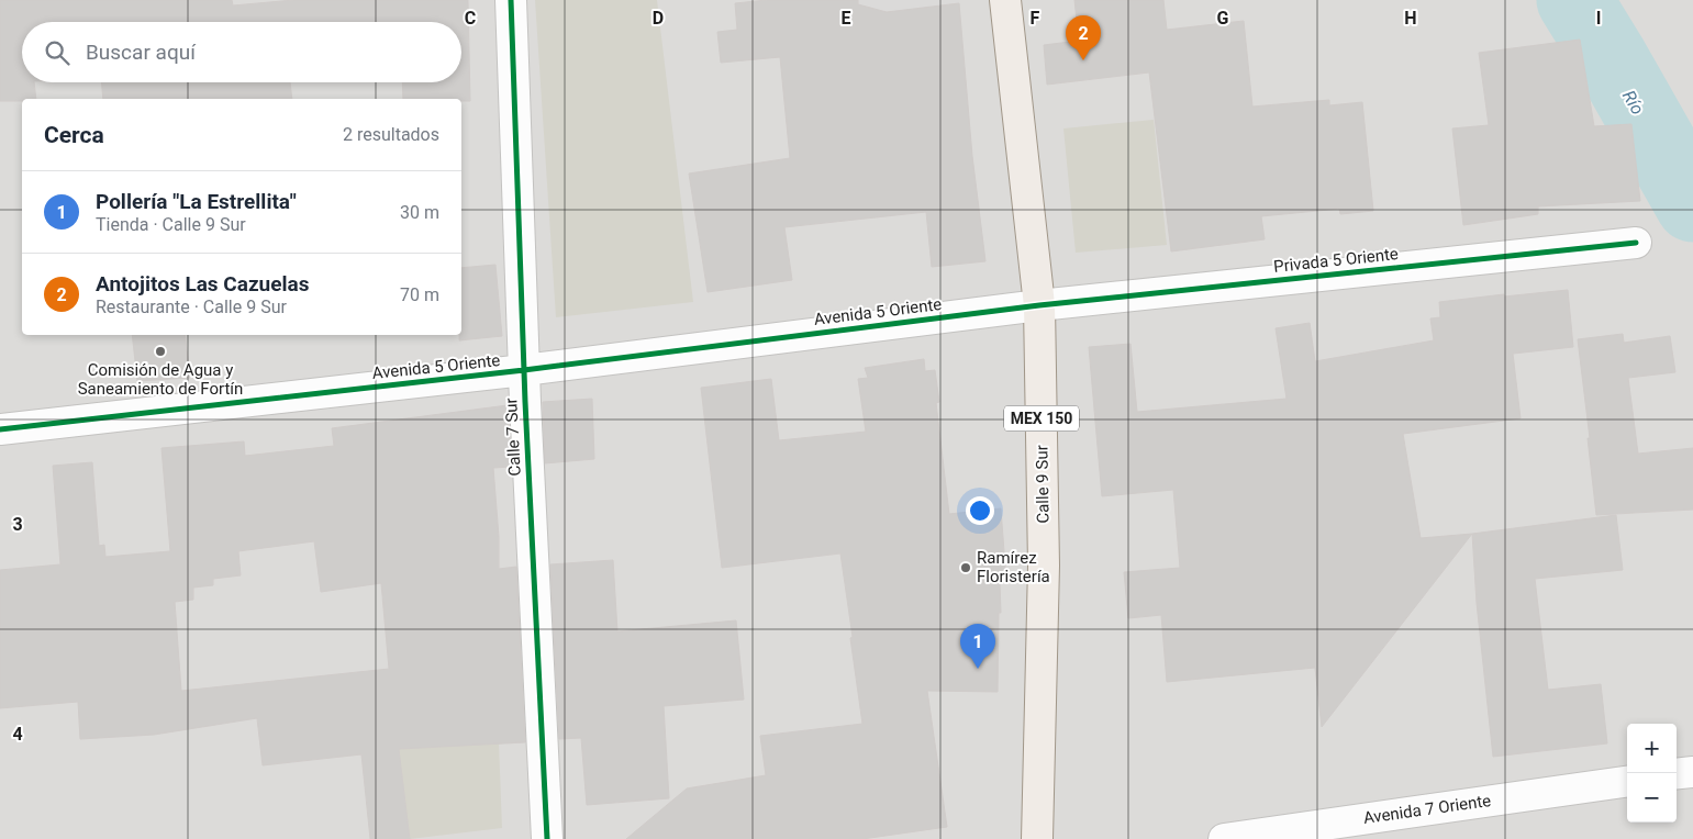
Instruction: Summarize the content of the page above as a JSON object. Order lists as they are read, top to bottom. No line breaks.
{"streets":{"main road":["MEX 150","Calle 9 Sur"],"street":["Privada 5 Oriente","Avenida 5 Oriente","Calle 7 Sur","Avenida 7 Oriente"]},"crossings":[["Privada 5 Oriente","Avenida 5 Oriente"],["Privada 5 Oriente","Calle 9 Sur"],["Avenida 5 Oriente","Calle 7 Sur"],["Avenida 5 Oriente","Calle 9 Sur"]],"water":["Río"],"places":["Comisión de Agua y Saneamiento de Fortín","Ramírez Floristería"],"page":{"pins":["2","1"],"search":"Buscar aquí","heading":["Cerca","2 resultados"],"list":[{"mark":"1","name":"Pollería \"La Estrellita\"","note":"Tienda · Calle 9 Sur","value":"30 m"},{"mark":"2","name":"Antojitos Las Cazuelas","note":"Restaurante · Calle 9 Sur","value":"70 m"}],"map_buttons":["+","−"]},"grid":{"columns":["C","D","E","F","G","H","I"],"rows":["3","4"]}}
